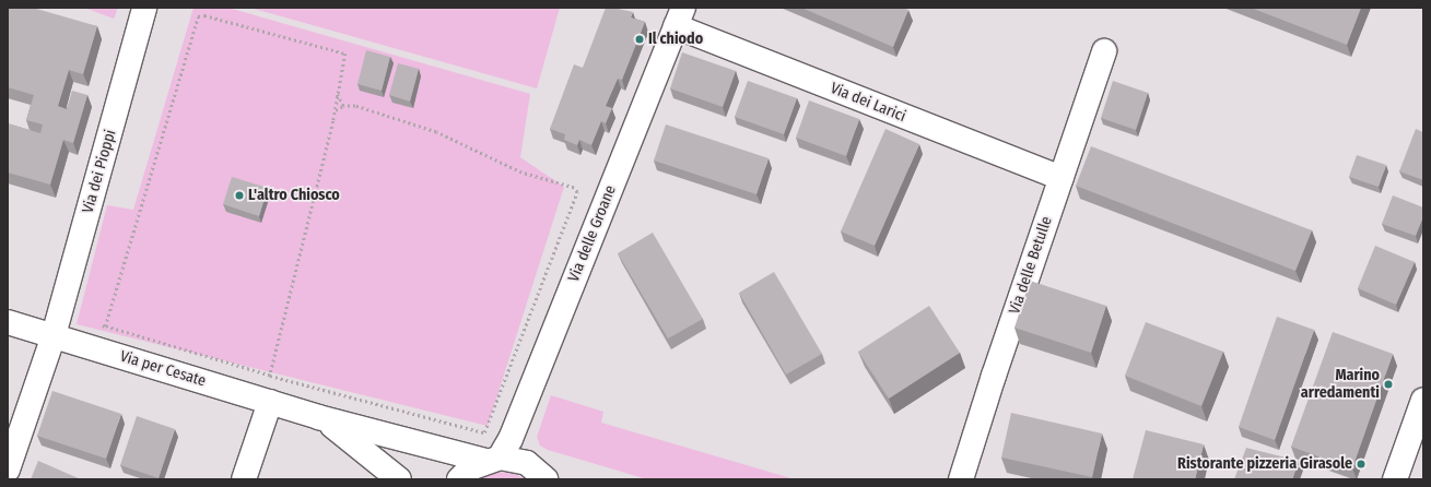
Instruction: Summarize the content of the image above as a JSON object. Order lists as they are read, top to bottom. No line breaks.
{"streets":{"street":["Via dei Larici","Via dei Pioppi","Via delle Groane","Via delle Betulle","Via per Cesate"]},"crossings":[["Via dei Larici","Via delle Groane"],["Via dei Larici","Via delle Betulle"],["Via dei Pioppi","Via per Cesate"],["Via delle Groane","Via per Cesate"]],"places":["Il chiodo","L'altro Chiosco","Marino arredamenti","Ristorante pizzeria Girasole"]}
